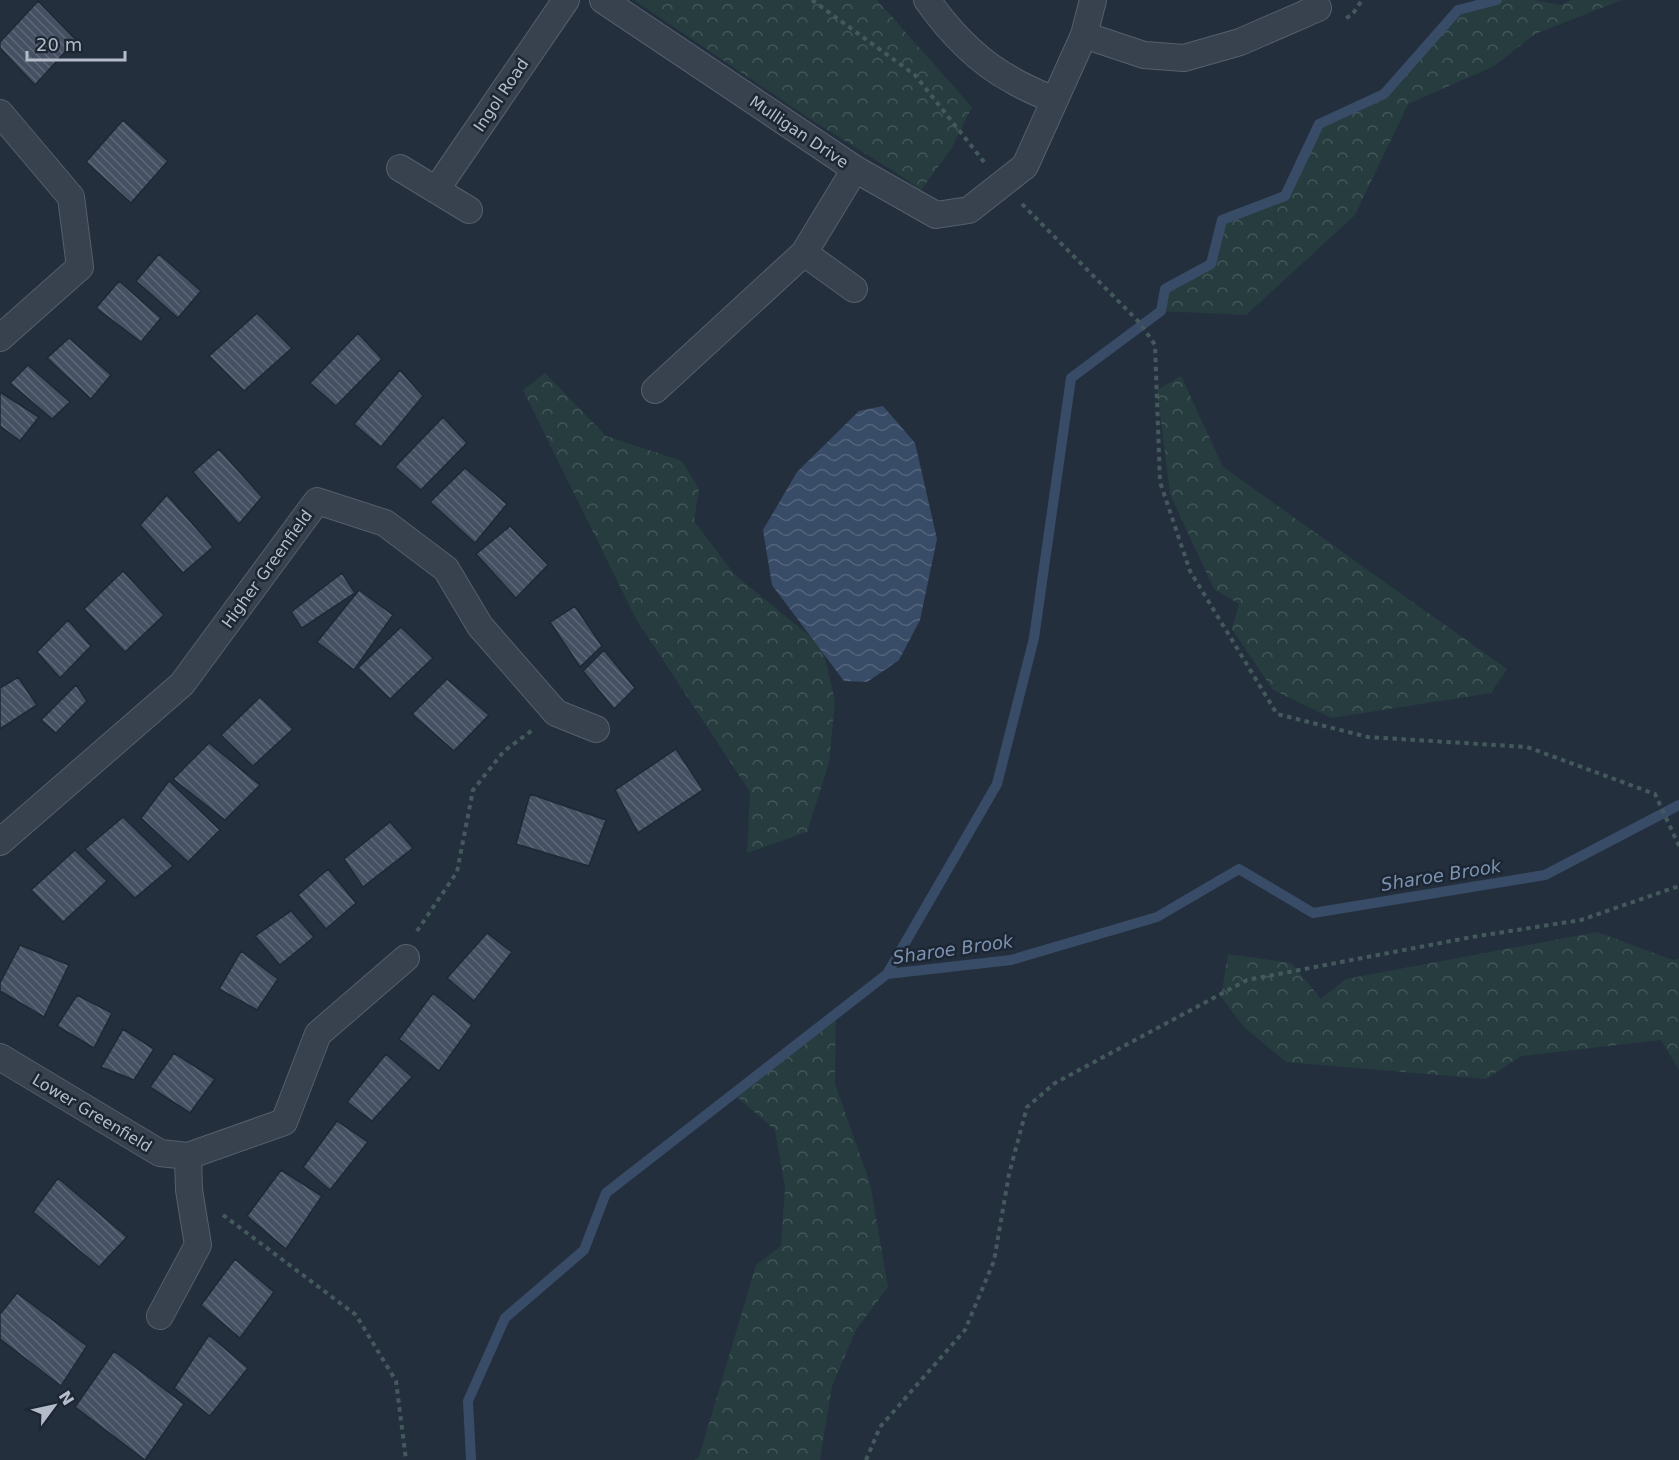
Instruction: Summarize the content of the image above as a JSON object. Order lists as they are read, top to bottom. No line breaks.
{"streets":{"street":["Ingol Road","Mulligan Drive","Higher Greenfield","Lower Greenfield"]},"water":["Sharoe Brook"],"scale_bar":"20 m","north":"top right"}
